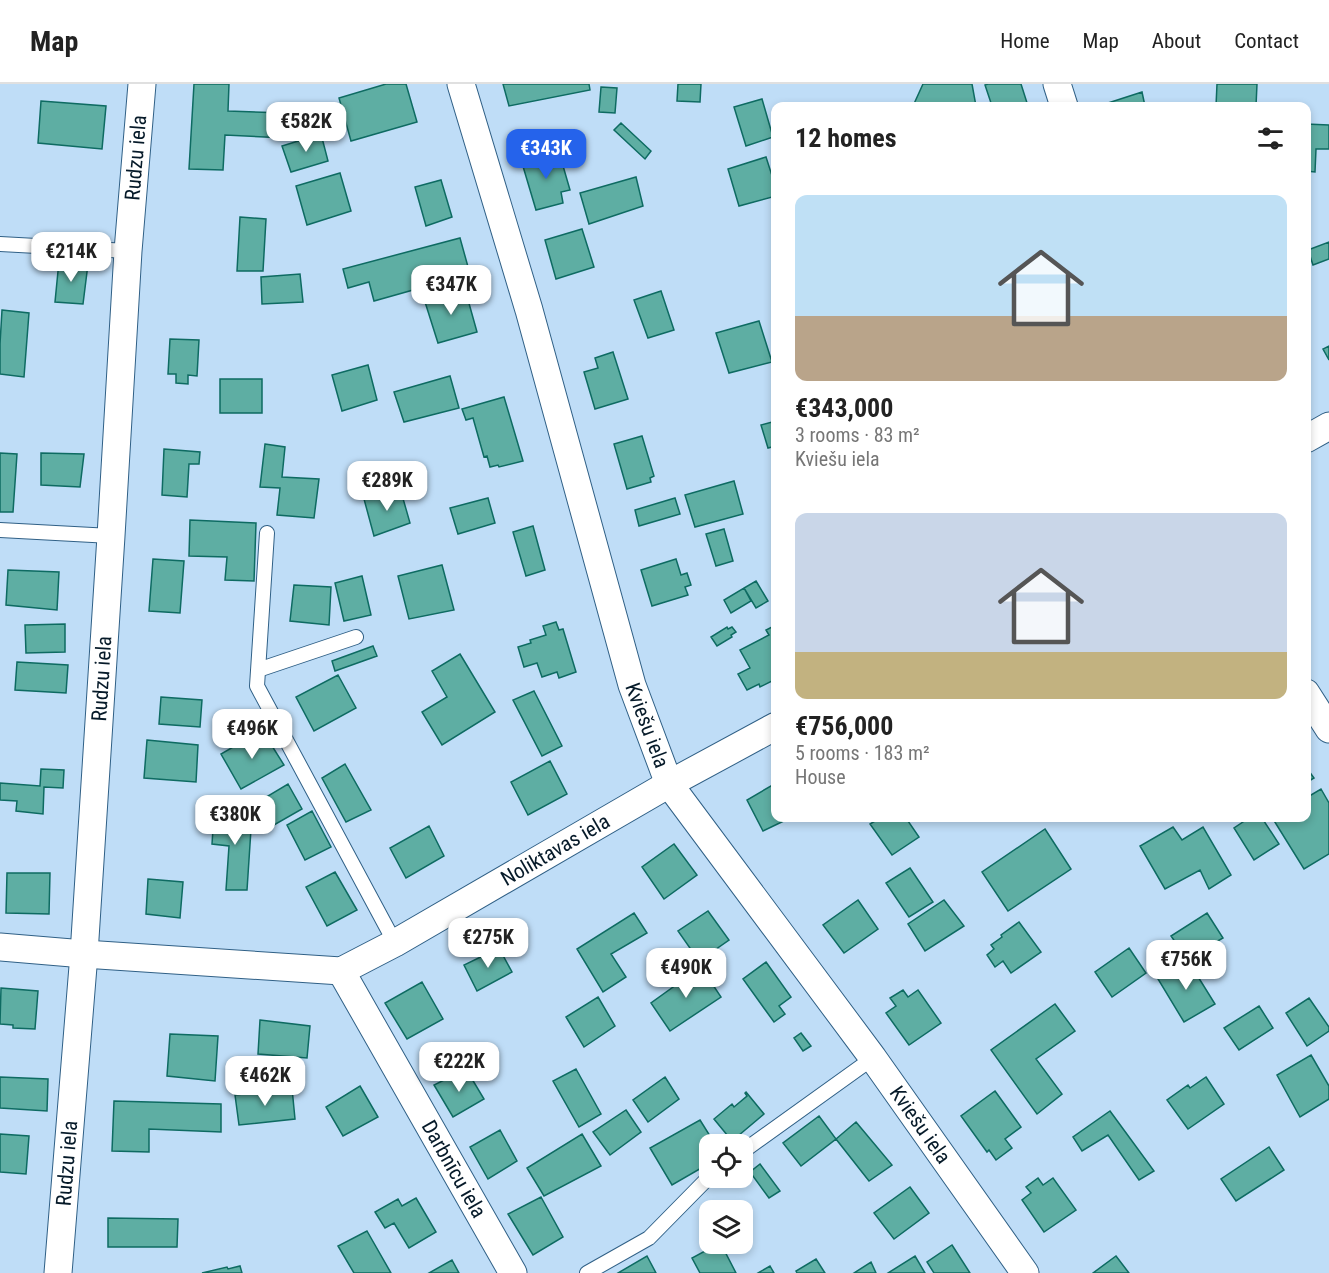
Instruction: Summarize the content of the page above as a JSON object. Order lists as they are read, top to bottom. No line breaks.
{"streets":{"street":["Rudzu iela","Kviešu iela","Noliktavas iela","Darbnīcu iela"]},"crossings":[["Kviešu iela","Noliktavas iela"],["Noliktavas iela","Darbnīcu iela"]],"page":{"header":"Map","nav":["Home","Map","About","Contact"],"price":["€582K","€343K","€214K","€347K","€289K","€496K","€380K","€275K","€756K","€490K","€222K","€462K"],"heading":"12 homes","list":[{"name":"€343,000","note":"3 rooms · 83 m² · Kviešu iela"},{"name":"€756,000","note":"5 rooms · 183 m² · House"}]}}
